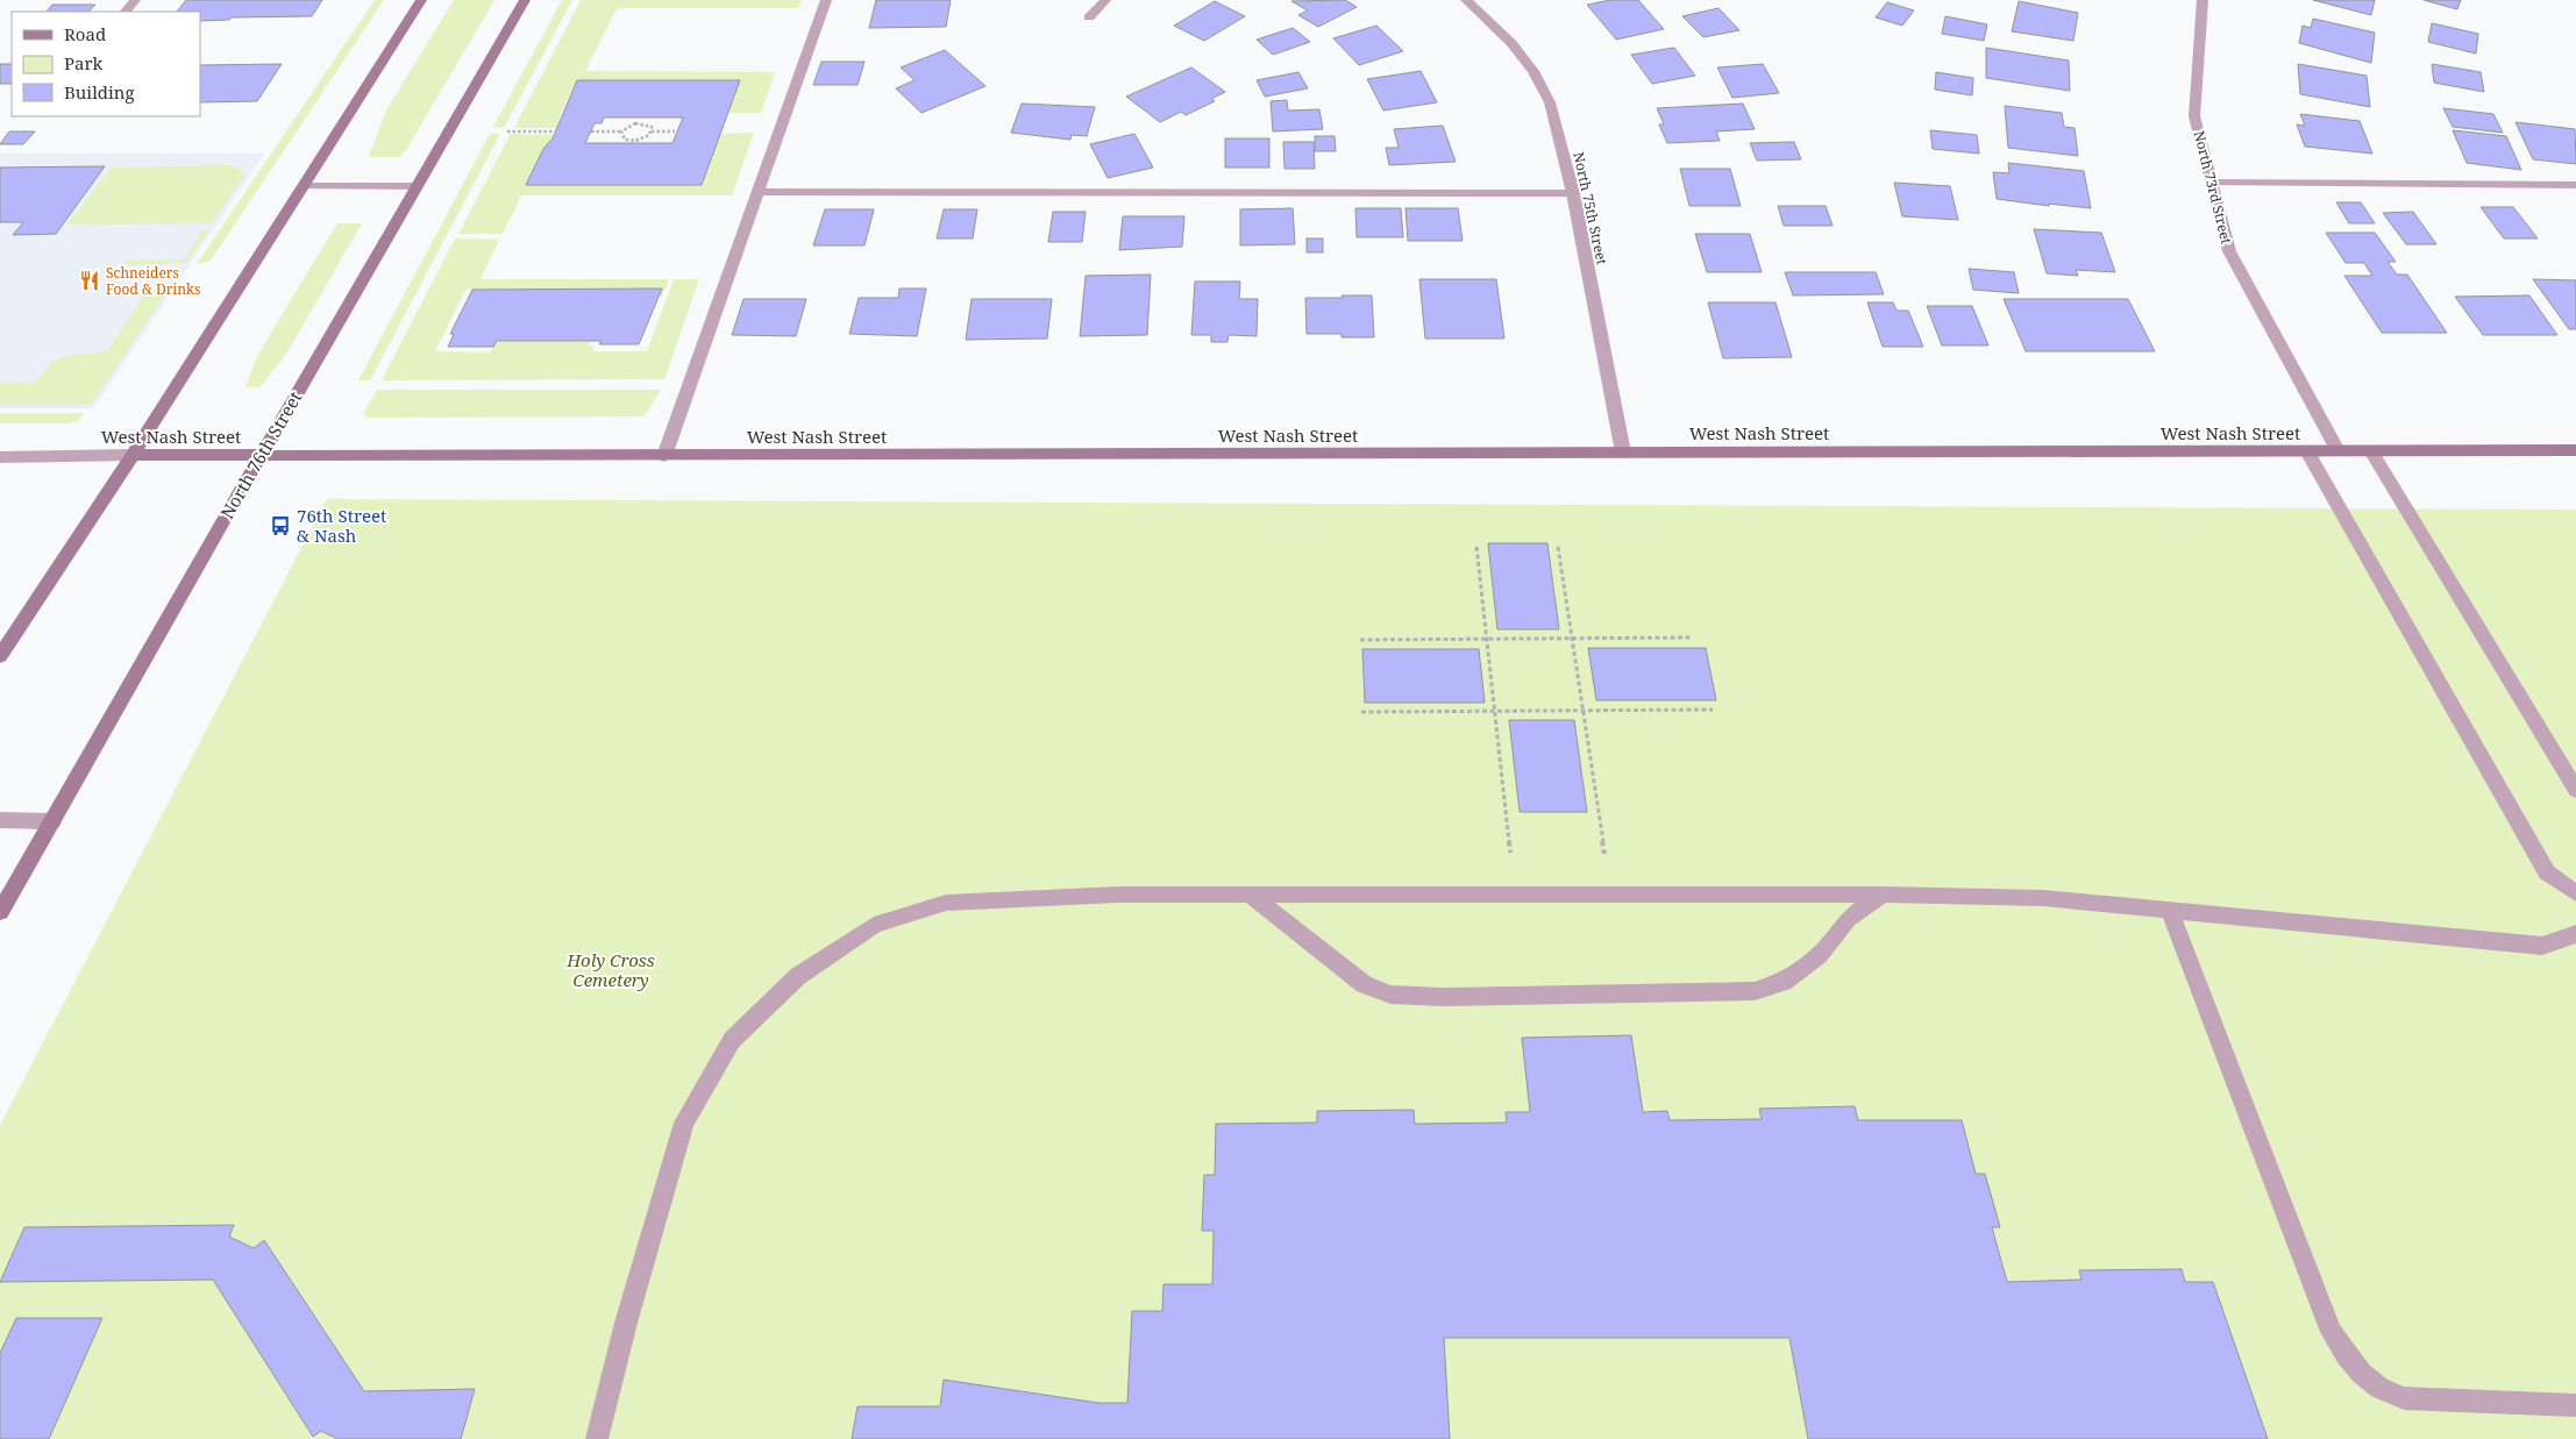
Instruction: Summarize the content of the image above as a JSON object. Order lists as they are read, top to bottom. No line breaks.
{"streets":{"street":["North 73rd Street","North 75th Street","West Nash Street","North 76th Street"]},"crossings":[["North 73rd Street","West Nash Street"],["North 75th Street","West Nash Street"],["West Nash Street","North 76th Street"]],"parks":["Holy Cross Cemetery"],"places":{"restaurant":["Schneiders Food & Drinks"],"bus stop":["76th Street & Nash"]},"legend":["Road","Park","Building"]}
